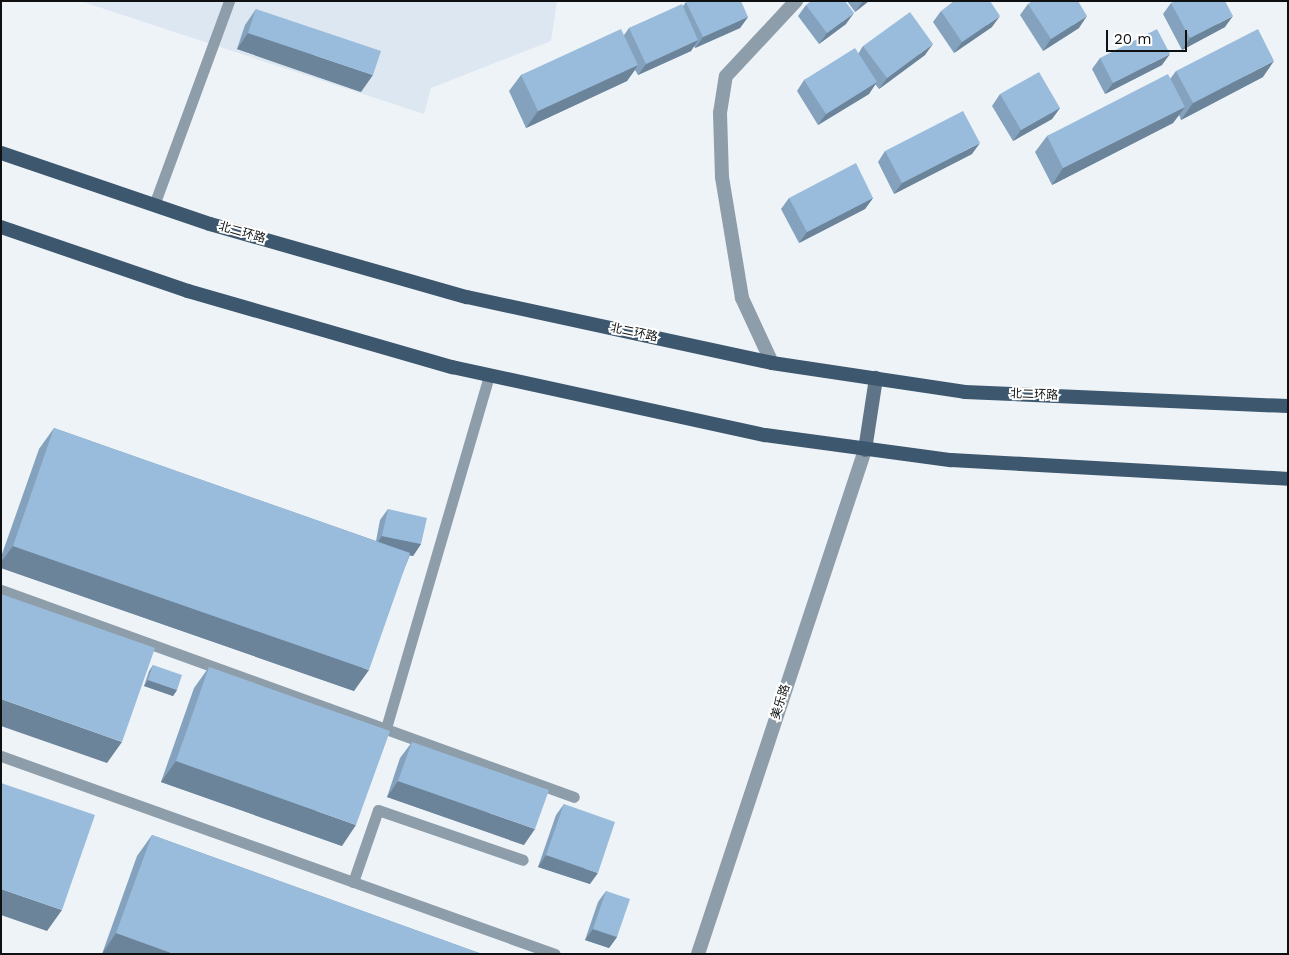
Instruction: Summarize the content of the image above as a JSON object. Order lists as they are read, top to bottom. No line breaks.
{"streets":{"main road":["北二环路"],"street":["美乐路"]},"scale_bar":"20 m"}
